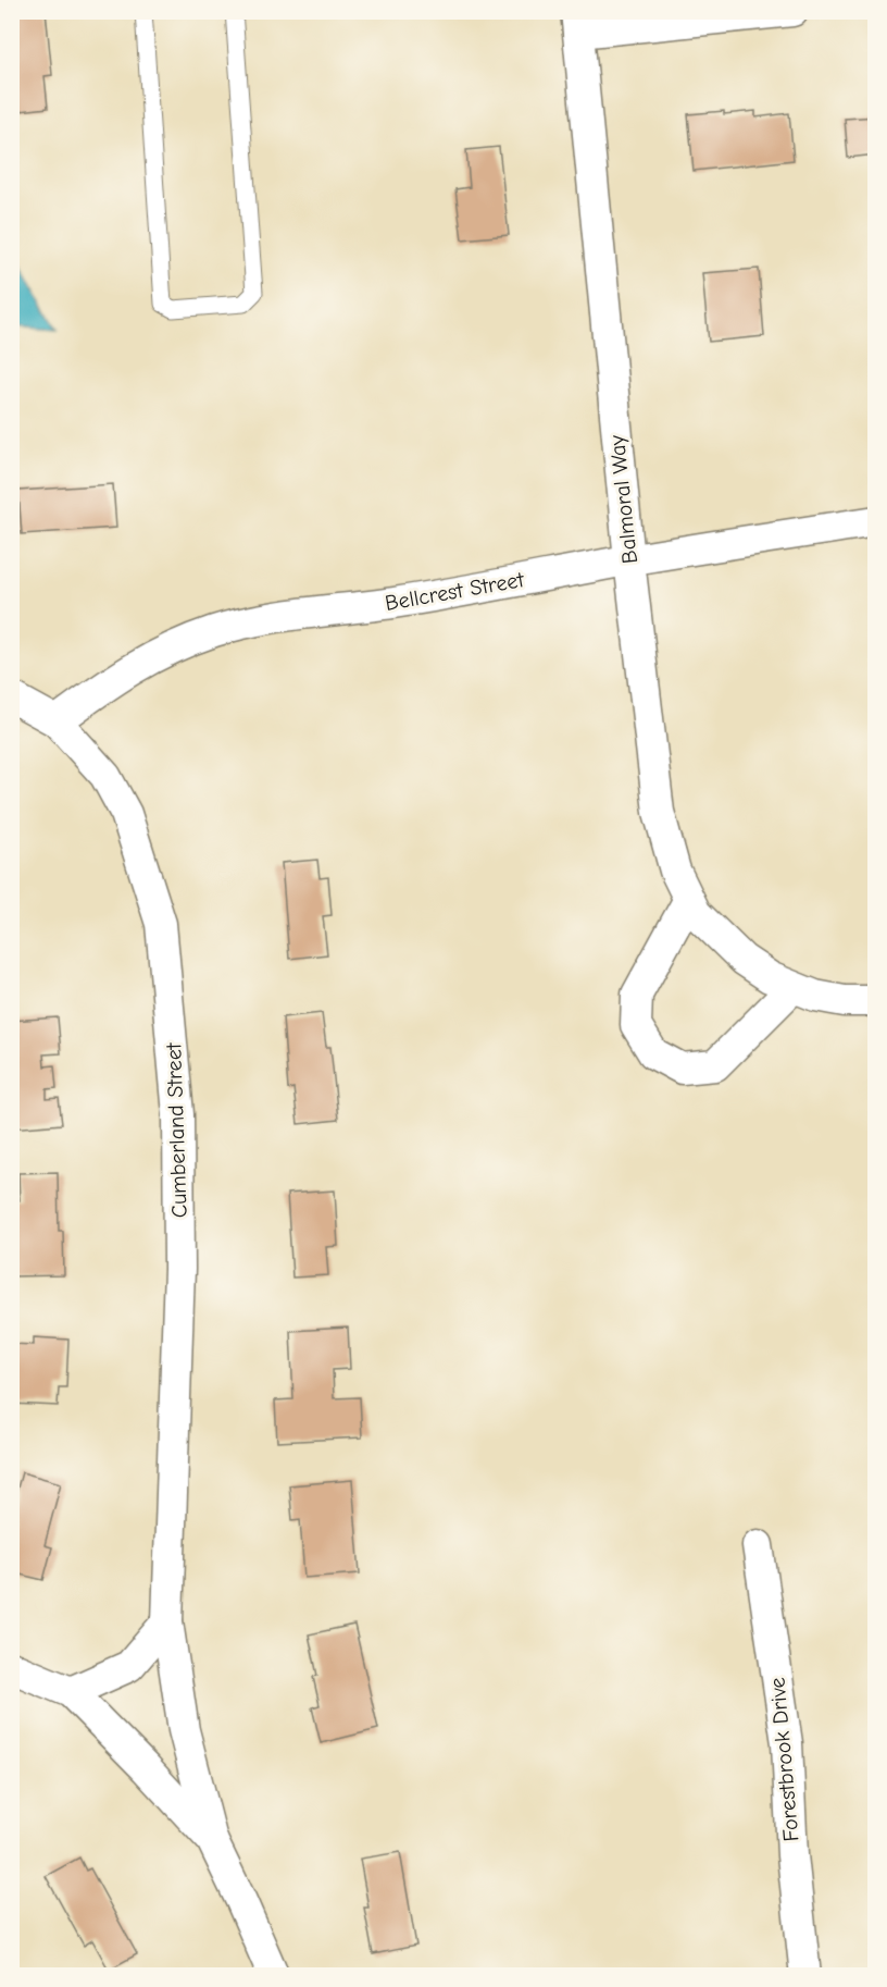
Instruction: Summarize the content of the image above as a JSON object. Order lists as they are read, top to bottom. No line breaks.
{"streets":{"street":["Balmoral Way","Bellcrest Street","Cumberland Street","Forestbrook Drive"]},"crossings":[["Balmoral Way","Bellcrest Street"],["Bellcrest Street","Cumberland Street"]]}
